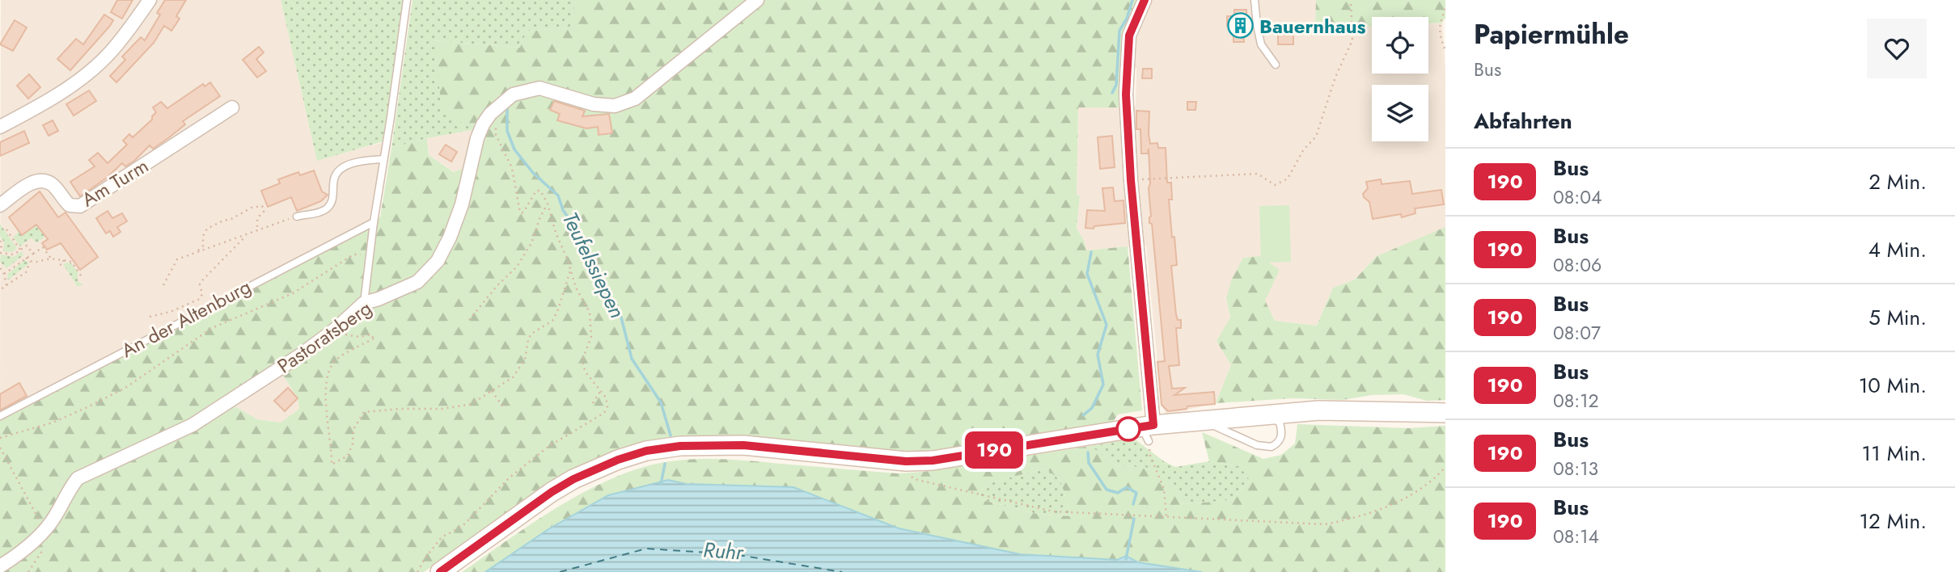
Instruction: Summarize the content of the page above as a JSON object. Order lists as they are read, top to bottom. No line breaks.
{"streets":{"street":["Am Turm","Pastoratsberg"],"lane":["An der Altenburg"]},"water":["Teufelssiepen","Ruhr"],"places":{"building":["Bauernhaus"]},"lines":["bus line 190"],"page":{"on_map":"190","heading":[["Papiermühle","Bus"],"Abfahrten"],"list":[{"mark":"190","name":"Bus","note":"08:04","value":"2 Min."},{"mark":"190","name":"Bus","note":"08:06","value":"4 Min."},{"mark":"190","name":"Bus","note":"08:07","value":"5 Min."},{"mark":"190","name":"Bus","note":"08:12","value":"10 Min."},{"mark":"190","name":"Bus","note":"08:13","value":"11 Min."},{"mark":"190","name":"Bus","note":"08:14","value":"12 Min."}]}}
